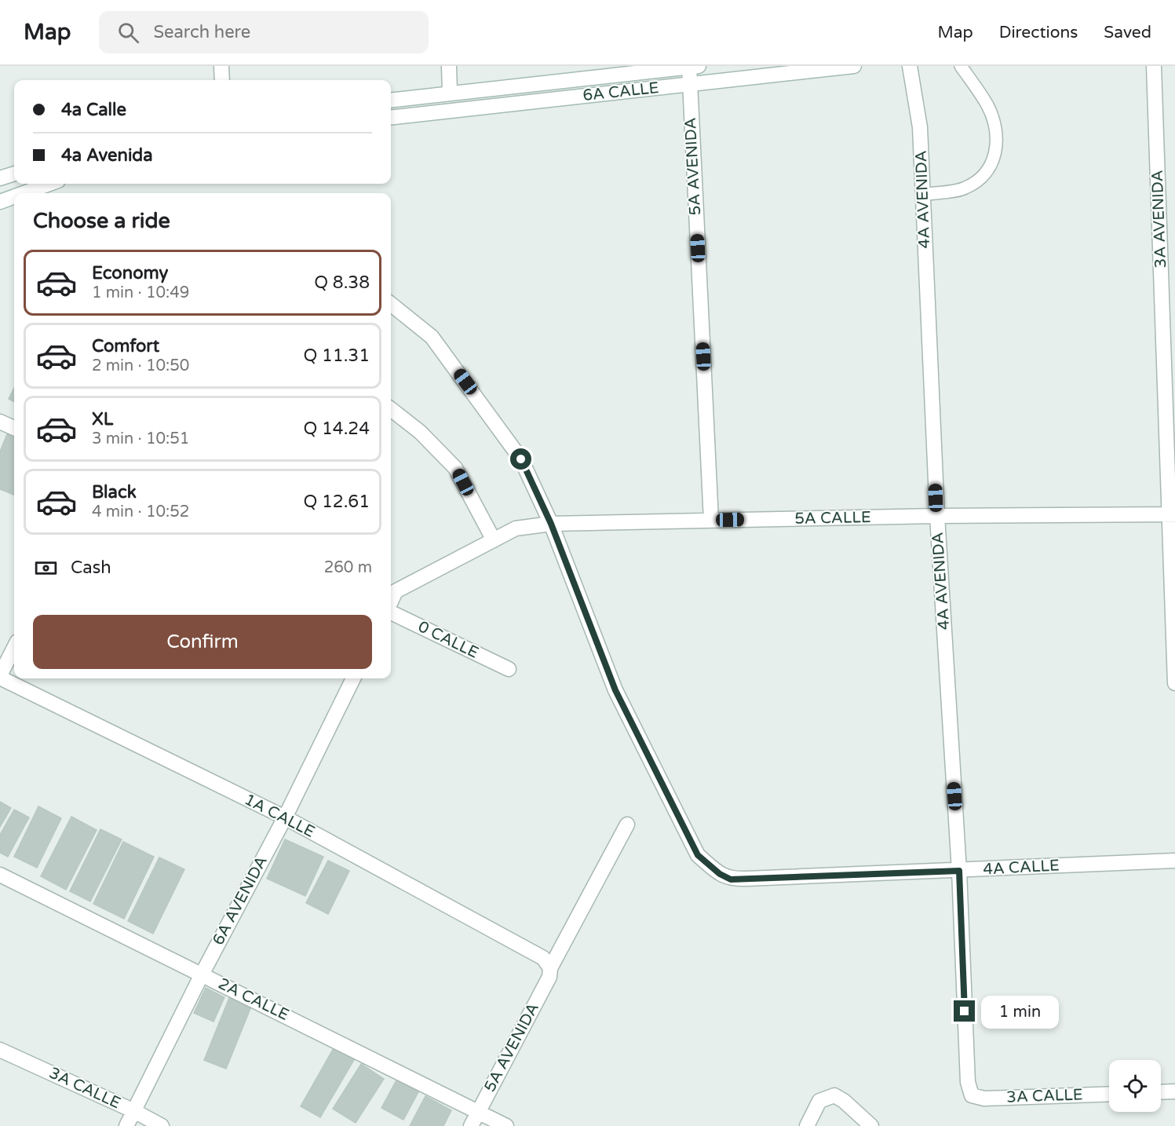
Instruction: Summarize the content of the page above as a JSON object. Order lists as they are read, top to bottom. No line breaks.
{"streets":{"street":["6A CALLE","5A AVENIDA","4A AVENIDA","3A AVENIDA","5A CALLE","0 CALLE","1A CALLE","4A CALLE","6A AVENIDA","2A CALLE","3A CALLE"]},"crossings":[["6A CALLE","5A AVENIDA"],["5A AVENIDA","5A CALLE"],["5A AVENIDA","1A CALLE"],["5A AVENIDA","2A CALLE"],["4A AVENIDA","5A CALLE"],["4A AVENIDA","4A CALLE"],["4A AVENIDA","3A CALLE"],["3A AVENIDA","5A CALLE"],["5A CALLE","4A CALLE"],["1A CALLE","6A AVENIDA"],["6A AVENIDA","2A CALLE"],["6A AVENIDA","3A CALLE"]],"page":{"header":"Map","search":"Search here","nav":["Map","Directions","Saved"],"banner":["4a Calle","4a Avenida"],"heading":"Choose a ride","list":[{"name":"Economy","note":"1 min · 10:49","value":"Q 8.38"},{"name":"Comfort","note":"2 min · 10:50","value":"Q 11.31"},{"name":"XL","note":"3 min · 10:51","value":"Q 14.24"},{"name":"Black","note":"4 min · 10:52","value":"Q 12.61"}],"pay":["Cash","260 m"],"buttons":"Confirm","bubble":"1 min"}}
